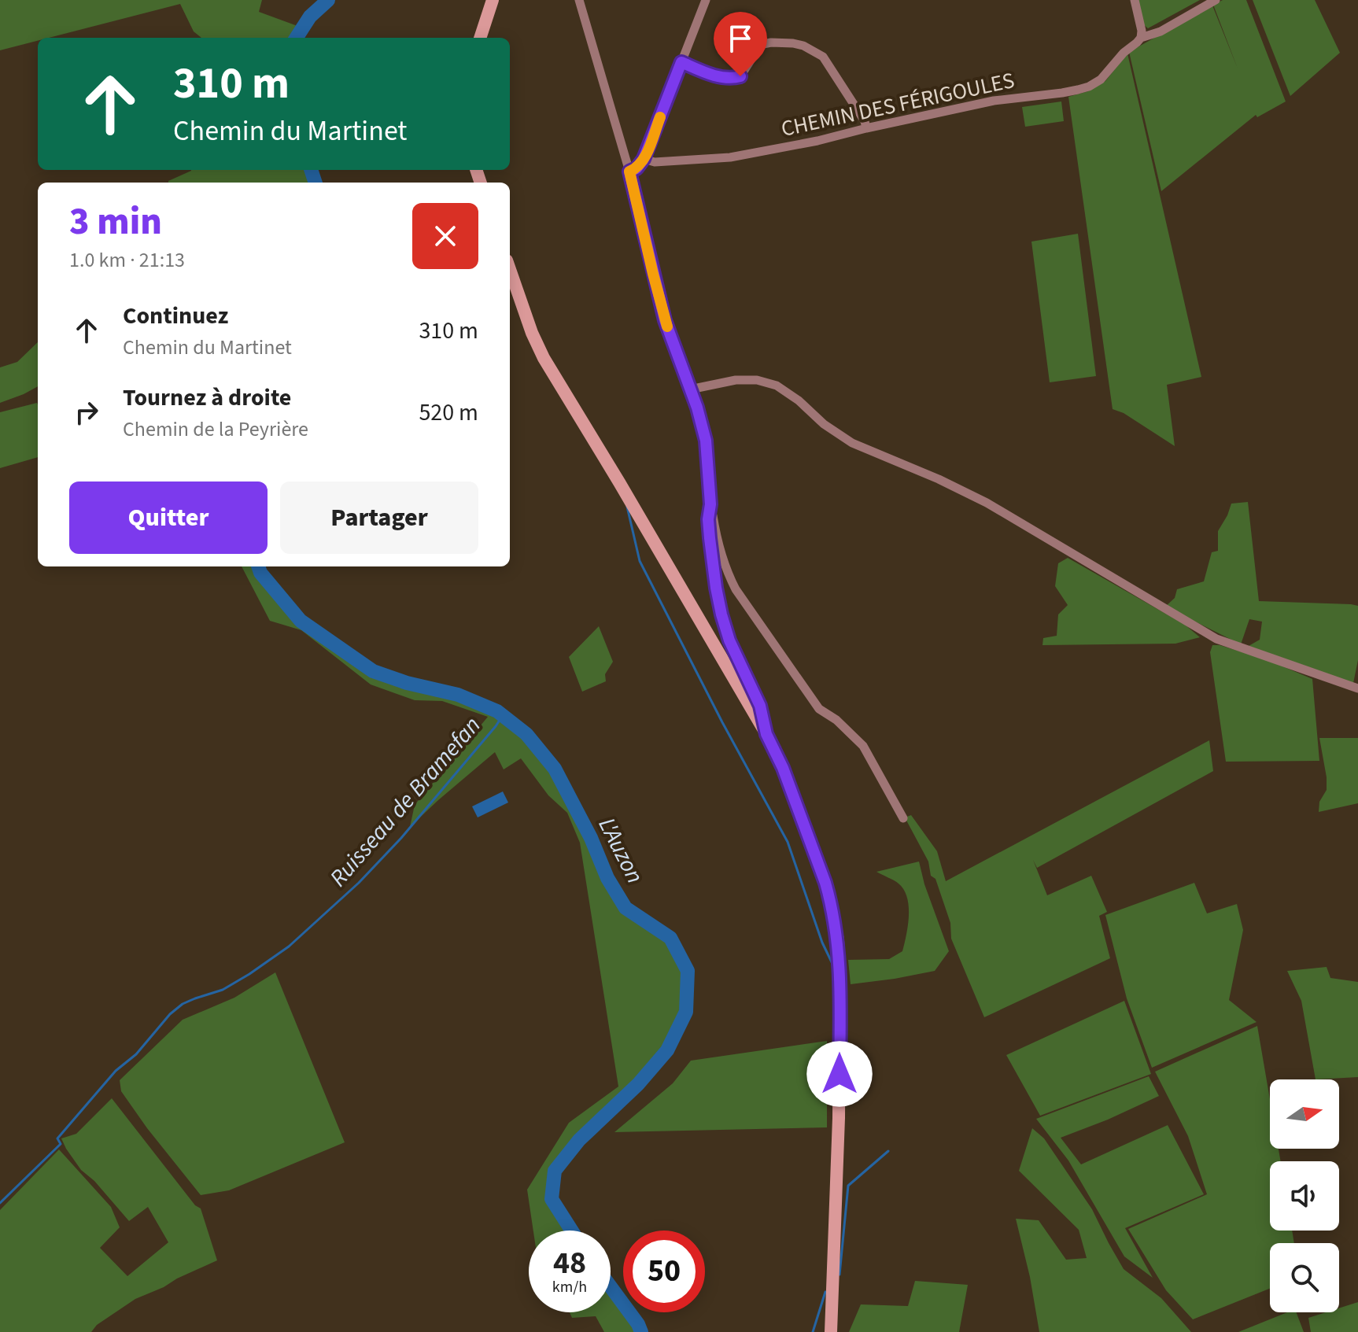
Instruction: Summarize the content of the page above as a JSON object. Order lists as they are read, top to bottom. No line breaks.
{"streets":{"street":["CHEMIN DES FÉRIGOULES"]},"water":["Ruisseau de Bramefan","L'Auzon"],"north":"right","page":{"turn":["310 m","Chemin du Martinet"],"heading":["3 min","1.0 km · 21:13"],"list":[{"name":"Continuez","note":"Chemin du Martinet","value":"310 m"},{"name":"Tournez à droite","note":"Chemin de la Peyrière","value":"520 m"}],"buttons":["Quitter","Partager"],"speed":"48 km/h","limit":"50"}}
